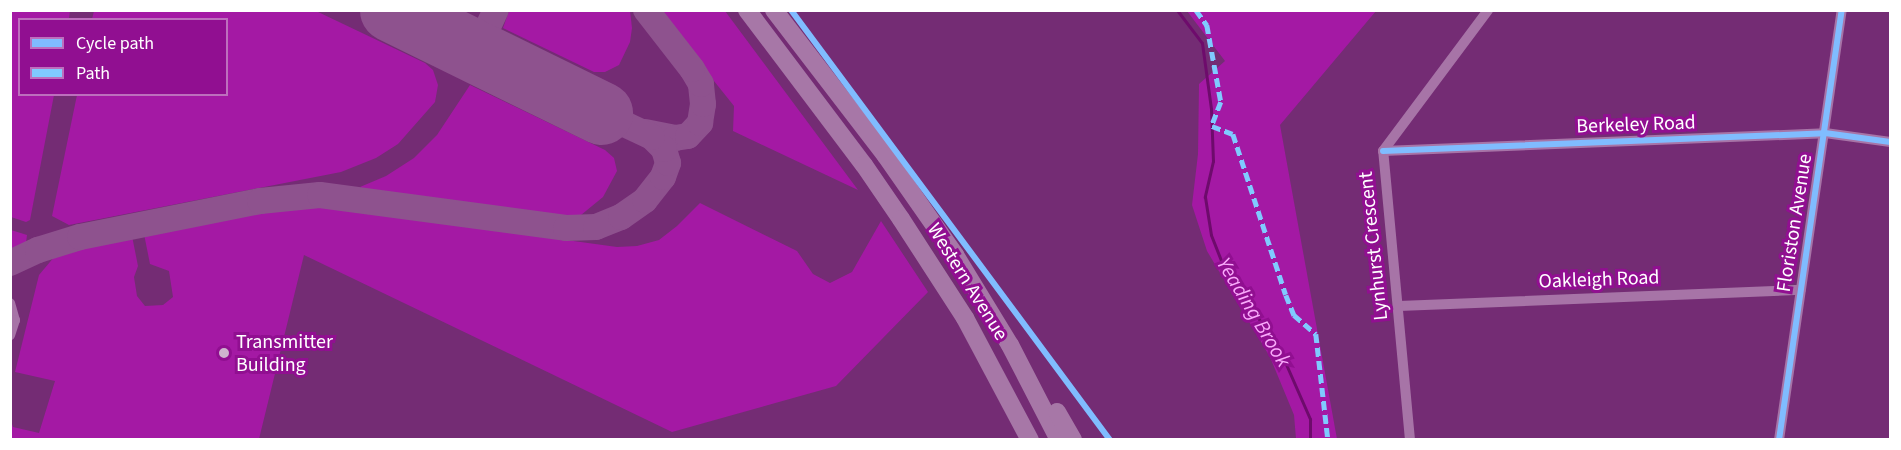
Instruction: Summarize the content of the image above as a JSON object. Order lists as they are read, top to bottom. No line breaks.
{"streets":{"highway":["Western Avenue"],"street":["Berkeley Road","Floriston Avenue","Lynhurst Crescent","Oakleigh Road"]},"crossings":[["Berkeley Road","Floriston Avenue"],["Berkeley Road","Lynhurst Crescent"],["Floriston Avenue","Oakleigh Road"],["Lynhurst Crescent","Oakleigh Road"]],"water":["Yeading Brook"],"places":["Transmitter Building"],"legend":["Cycle path","Path"]}
